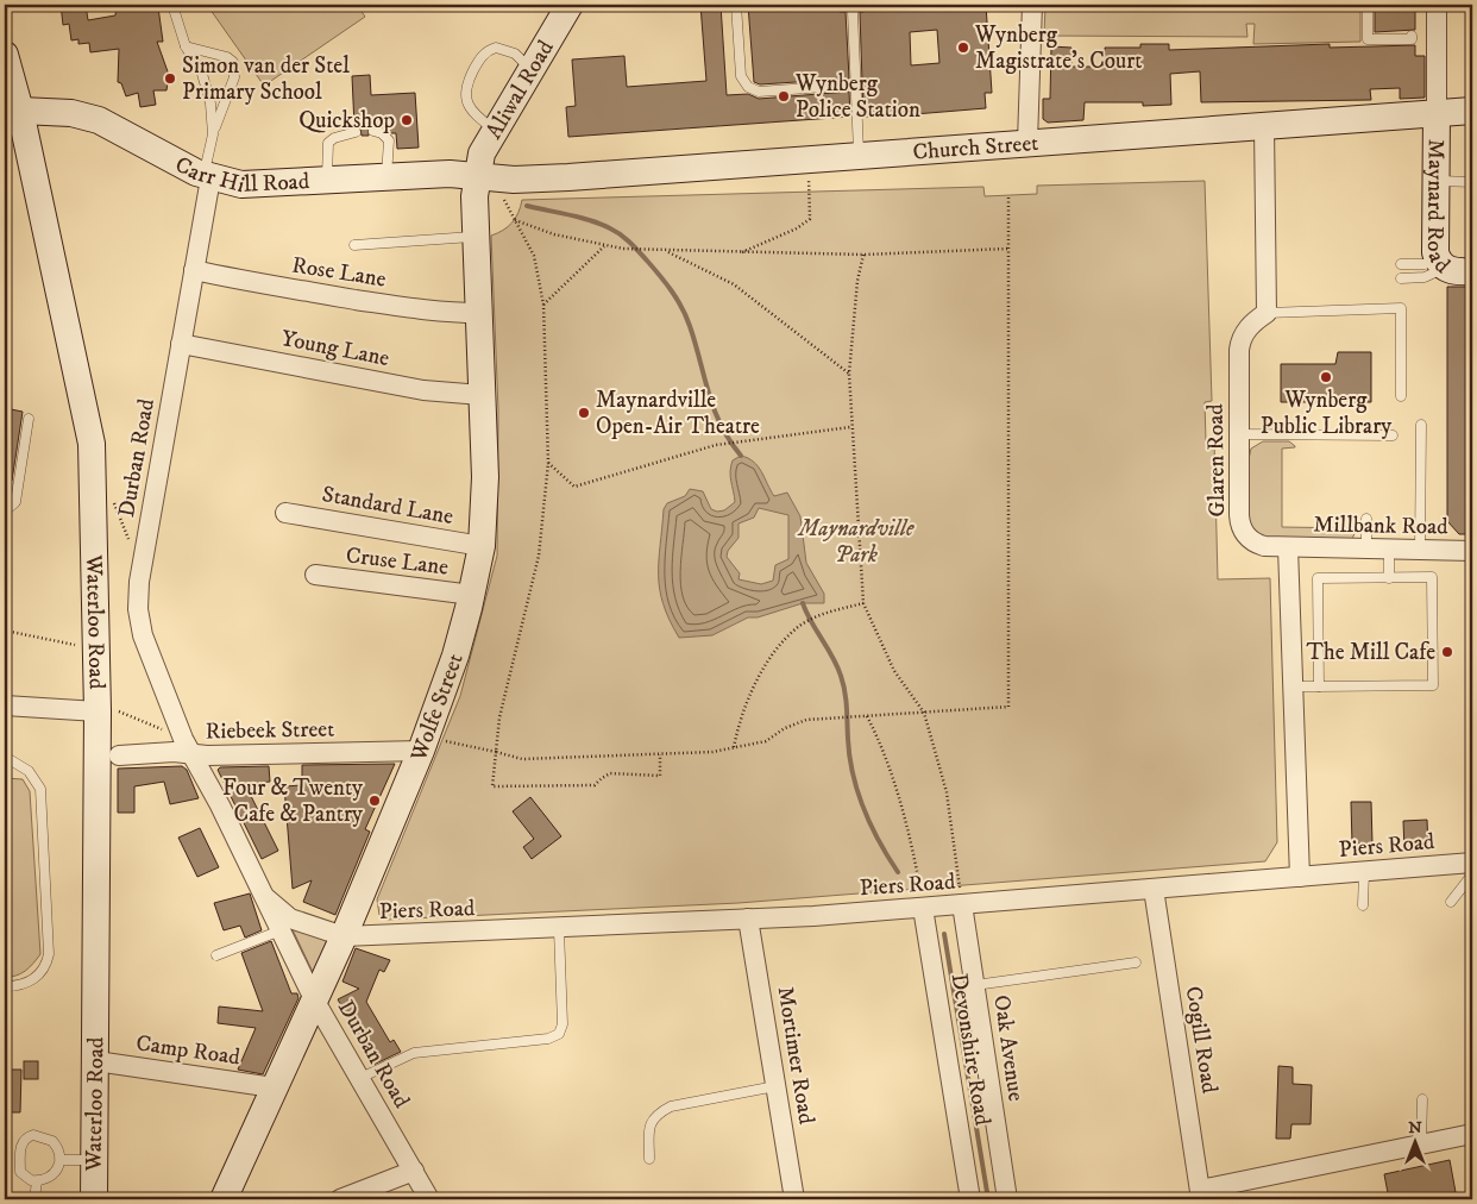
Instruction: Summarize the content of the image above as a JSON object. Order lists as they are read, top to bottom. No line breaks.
{"streets":{"street":["Aliwal Road","Church Street","Carr Hill Road","Maynard Road","Rose Lane","Young Lane","Durban Road","Glaren Road","Standard Lane","Millbank Road","Cruse Lane","Waterloo Road","Wolfe Street","Riebeek Street","Piers Road","Cogill Road","Oak Avenue","Devonshire Road","Camp Road","Mortimer Road"]},"crossings":[["Aliwal Road","Church Street"],["Aliwal Road","Carr Hill Road"],["Aliwal Road","Wolfe Street"],["Church Street","Carr Hill Road"],["Church Street","Maynard Road"],["Church Street","Wolfe Street"],["Carr Hill Road","Durban Road"],["Carr Hill Road","Waterloo Road"],["Carr Hill Road","Wolfe Street"],["Rose Lane","Durban Road"],["Rose Lane","Wolfe Street"],["Young Lane","Durban Road"],["Young Lane","Wolfe Street"],["Durban Road","Wolfe Street"],["Durban Road","Riebeek Street"],["Durban Road","Piers Road"],["Glaren Road","Millbank Road"],["Standard Lane","Wolfe Street"],["Cruse Lane","Wolfe Street"],["Waterloo Road","Camp Road"],["Wolfe Street","Riebeek Street"],["Wolfe Street","Piers Road"],["Wolfe Street","Camp Road"],["Piers Road","Cogill Road"],["Piers Road","Oak Avenue"],["Piers Road","Devonshire Road"],["Piers Road","Mortimer Road"]],"parks":["Maynardville Park"],"places":["Wynberg Magistrate's Court","Simon van der Stel Primary School","Wynberg Police Station","Quickshop","Wynberg Public Library","Maynardville Open-Air Theatre","The Mill Cafe","Four & Twenty Cafe & Pantry"],"north":"top"}
